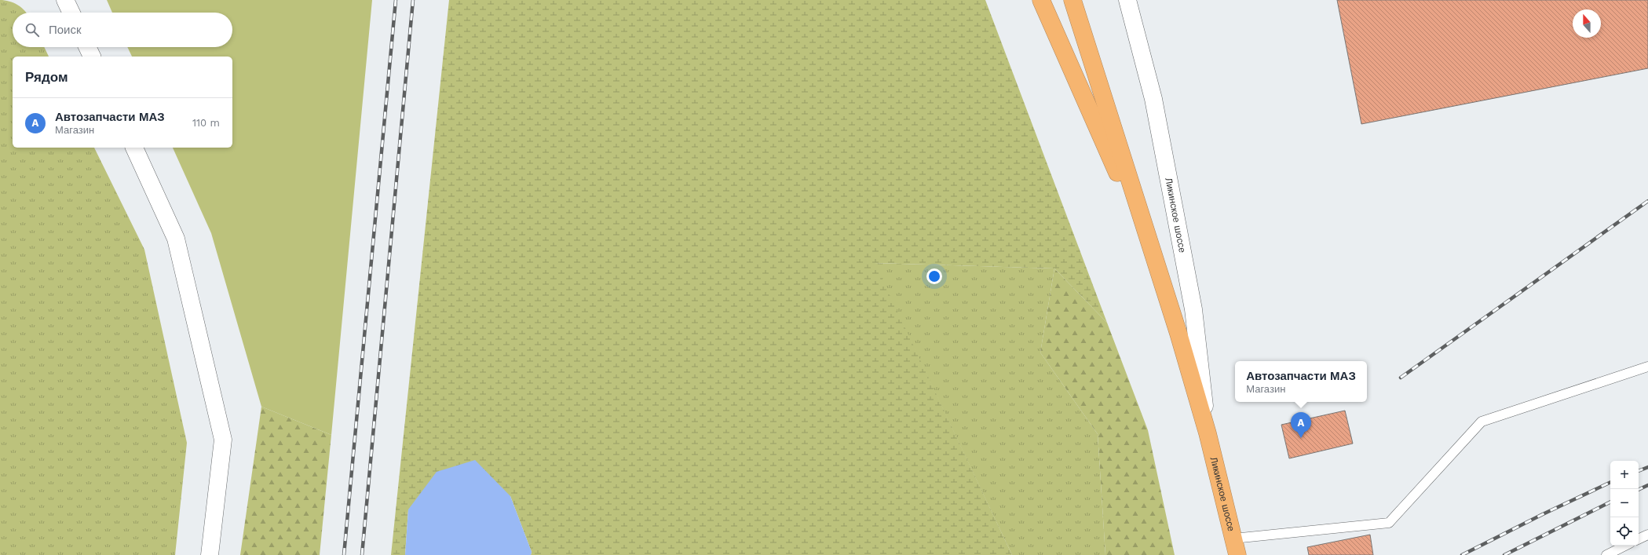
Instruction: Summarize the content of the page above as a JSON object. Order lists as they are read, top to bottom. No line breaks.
{"streets":{"highway":["Ликинское шоссе"]},"north":"top","page":{"search":"Поиск","heading":"Рядом","list":[{"mark":"A","name":"Автозапчасти МАЗ","note":"Магазин","value":"110 m"}],"popup":["Автозапчасти МАЗ","Магазин"],"pins":"A","map_buttons":["+","−"]}}
